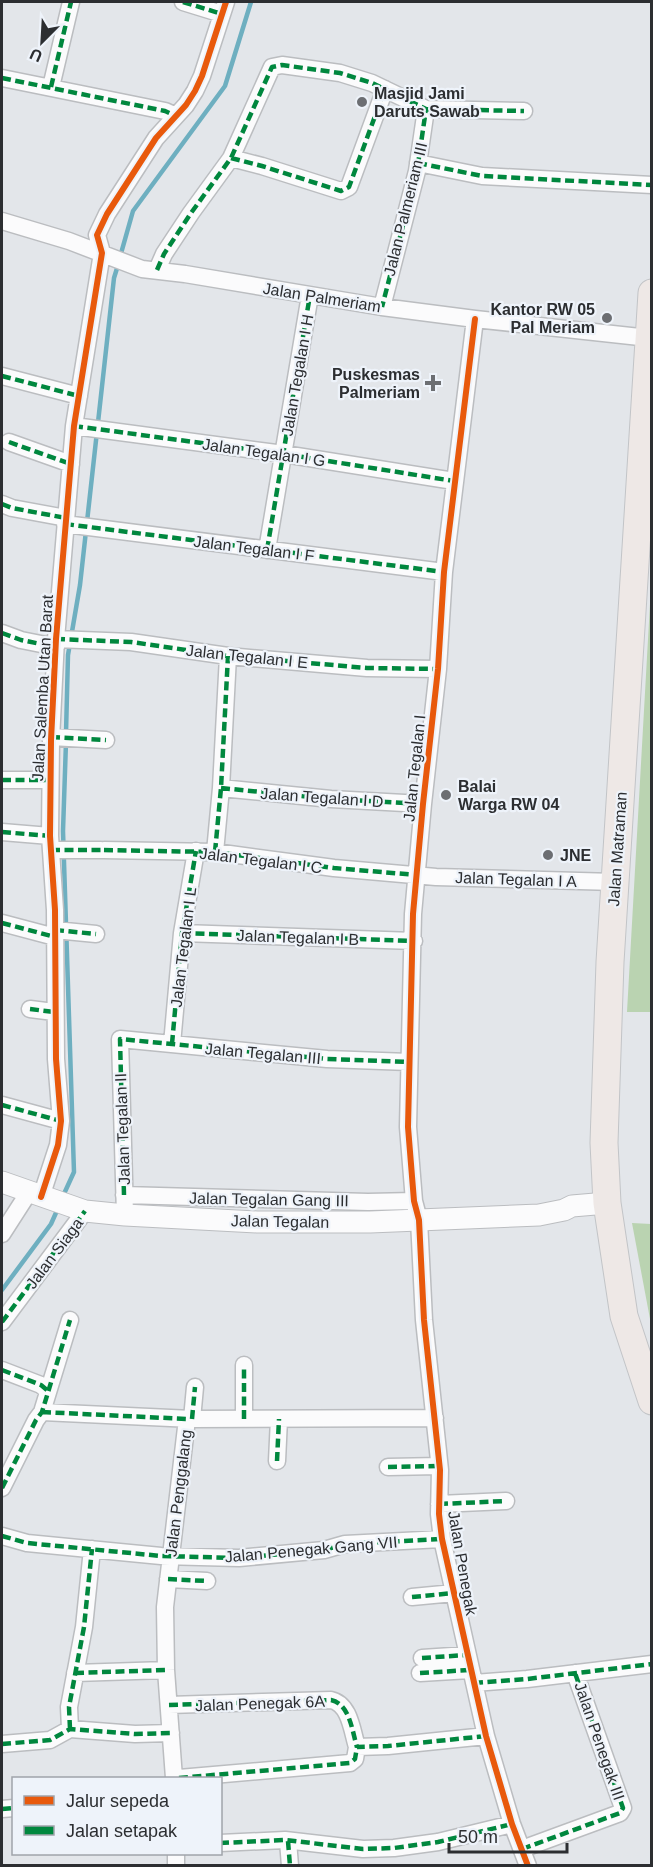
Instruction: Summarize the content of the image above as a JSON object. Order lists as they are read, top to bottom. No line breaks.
{"streets":{"main road":["Jalan Matraman"],"street":["Jalan Palmeriam III","Jalan Palmeriam","Jalan Tegalan I H","Jalan Tegalan I G","Jalan Tegalan I F","Jalan Tegalan I E","Jalan Salemba Utan Barat","Jalan Tegalan I","Jalan Tegalan I D","Jalan Tegalan I C","Jalan Tegalan I A","Jalan Tegalan I B","Jalan Tegalan I L","Jalan Tegalan III","Jalan Tegalan II","Jalan Tegalan","Jalan Siaga","Jalan Penggalang","Jalan Penegak Gang VII","Jalan Penegak","Jalan Penegak 6A","Jalan Penegak III"]},"crossings":[["Jalan Palmeriam III","Jalan Palmeriam"],["Jalan Palmeriam","Jalan Tegalan I H"],["Jalan Palmeriam","Jalan Salemba Utan Barat"],["Jalan Palmeriam","Jalan Tegalan I"],["Jalan Palmeriam","Jalan Matraman"],["Jalan Tegalan I H","Jalan Tegalan I G"],["Jalan Tegalan I H","Jalan Tegalan I F"],["Jalan Tegalan I G","Jalan Salemba Utan Barat"],["Jalan Tegalan I G","Jalan Tegalan I"],["Jalan Tegalan I F","Jalan Salemba Utan Barat"],["Jalan Tegalan I F","Jalan Tegalan I"],["Jalan Tegalan I E","Jalan Salemba Utan Barat"],["Jalan Tegalan I E","Jalan Tegalan I"],["Jalan Salemba Utan Barat","Jalan Tegalan I C"],["Jalan Salemba Utan Barat","Jalan Tegalan"],["Jalan Tegalan I","Jalan Tegalan I D"],["Jalan Tegalan I","Jalan Tegalan I C"],["Jalan Tegalan I","Jalan Tegalan I A"],["Jalan Tegalan I","Jalan Tegalan I B"],["Jalan Tegalan I","Jalan Tegalan III"],["Jalan Tegalan I","Jalan Tegalan"],["Jalan Tegalan I","Jalan Penegak"],["Jalan Matraman","Jalan Tegalan I A"],["Jalan Matraman","Jalan Tegalan"],["Jalan Tegalan I C","Jalan Tegalan I A"],["Jalan Tegalan I C","Jalan Tegalan I L"],["Jalan Tegalan I B","Jalan Tegalan I L"],["Jalan Tegalan I L","Jalan Tegalan III"],["Jalan Tegalan III","Jalan Tegalan II"],["Jalan Tegalan II","Jalan Tegalan"],["Jalan Tegalan","Jalan Siaga"],["Jalan Tegalan","Jalan Penegak"],["Jalan Penggalang","Jalan Penegak Gang VII"],["Jalan Penggalang","Jalan Penegak"],["Jalan Penggalang","Jalan Penegak 6A"],["Jalan Penegak Gang VII","Jalan Penegak"],["Jalan Penegak","Jalan Penegak III"]],"places":{"other":["Masjid Jami Daruts Sawab","Kantor RW 05 Pal Meriam","Balai Warga RW 04","JNE"],"health":["Puskesmas Palmeriam"]},"legend":["Jalur sepeda","Jalan setapak"],"scale_bar":"50 m","north":"bottom left"}
